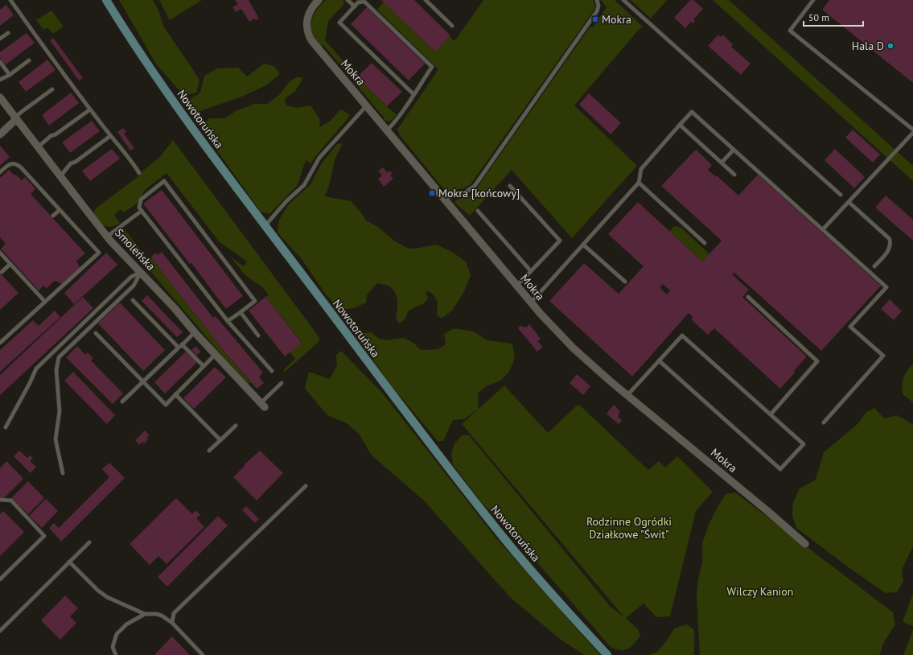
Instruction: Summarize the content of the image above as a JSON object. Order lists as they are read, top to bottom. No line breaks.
{"streets":{"main road":["Nowotoruńska"],"street":["Mokra","Smoleńska"]},"parks":["Rodzinne Ogródki Działkowe \"Świt\"","Wilczy Kanion"],"places":{"transit":["Mokra","Mokra [końcowy]"],"other":["Hala D"]},"scale_bar":"50 m"}
